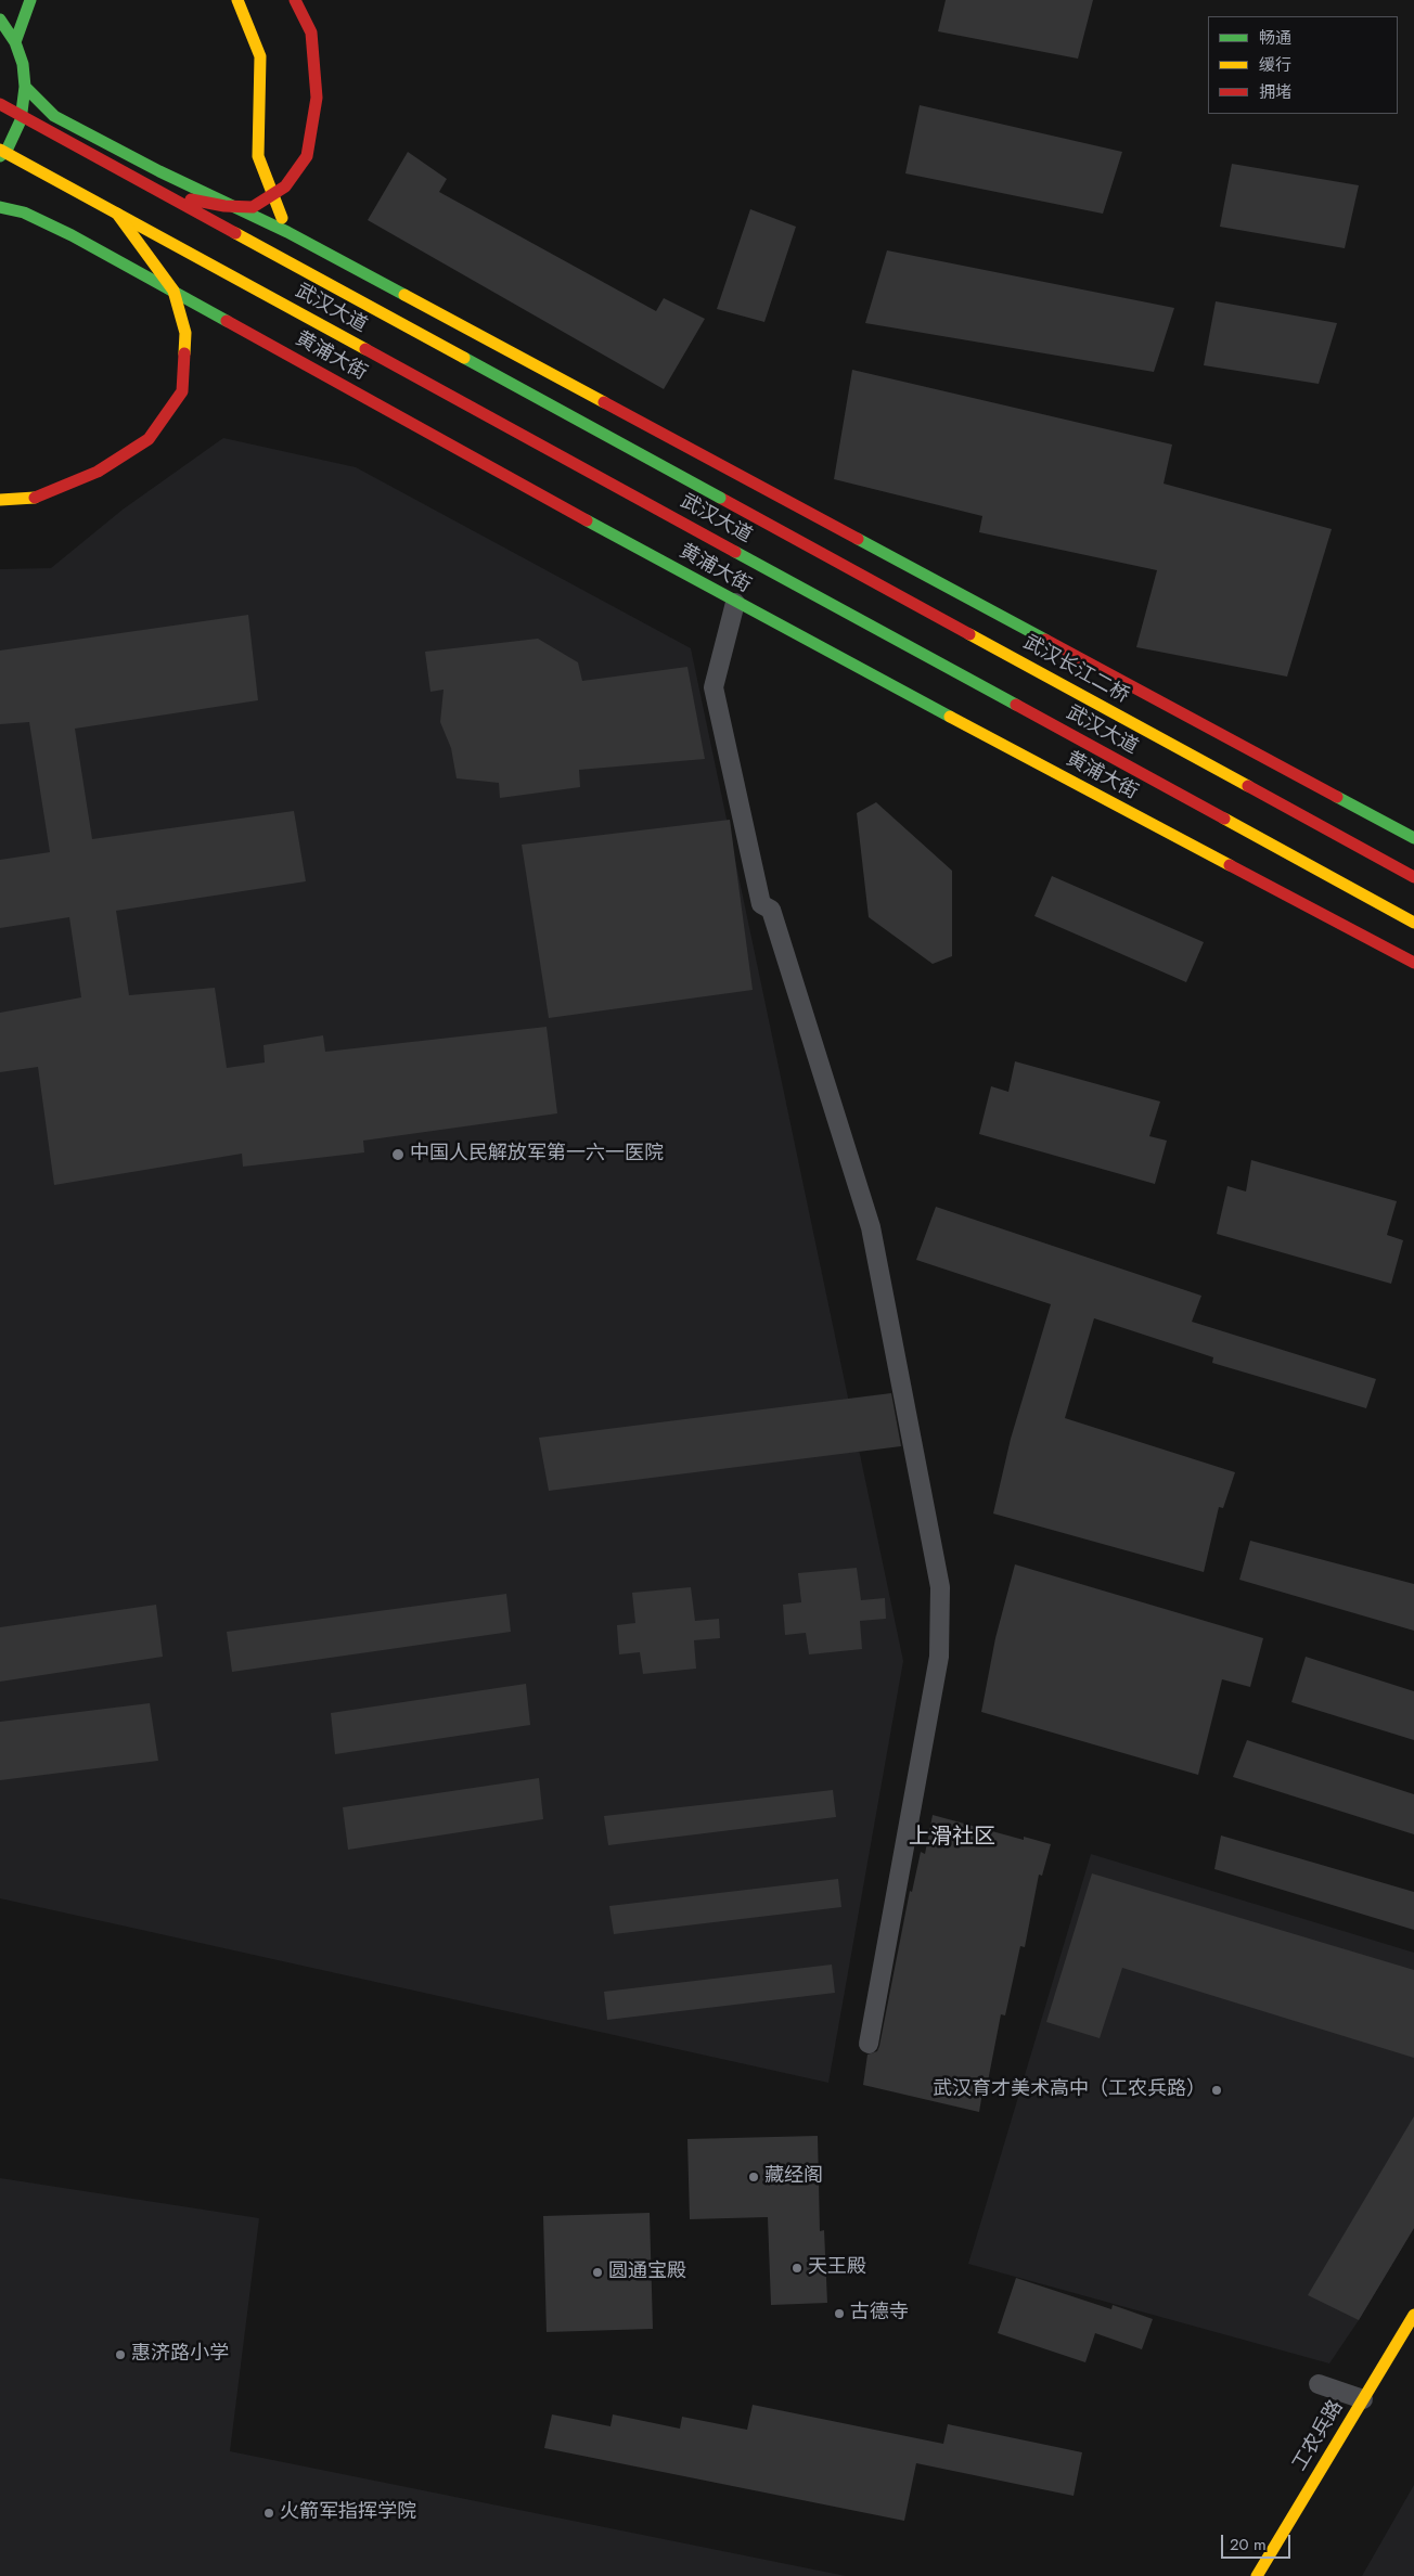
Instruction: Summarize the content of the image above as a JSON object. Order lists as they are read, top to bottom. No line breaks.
{"streets":{"main road":["武汉大道","黄浦大街","武汉长江二桥","工农兵路"]},"crossings":[["武汉大道","武汉长江二桥"]],"districts":["上滑社区"],"places":["中国人民解放军第一六一医院","武汉育才美术高中（工农兵路）","藏经阁","天王殿","圆通宝殿","古德寺","惠济路小学","火箭军指挥学院"],"legend":["畅通","缓行","拥堵"],"scale_bar":"20 m"}
